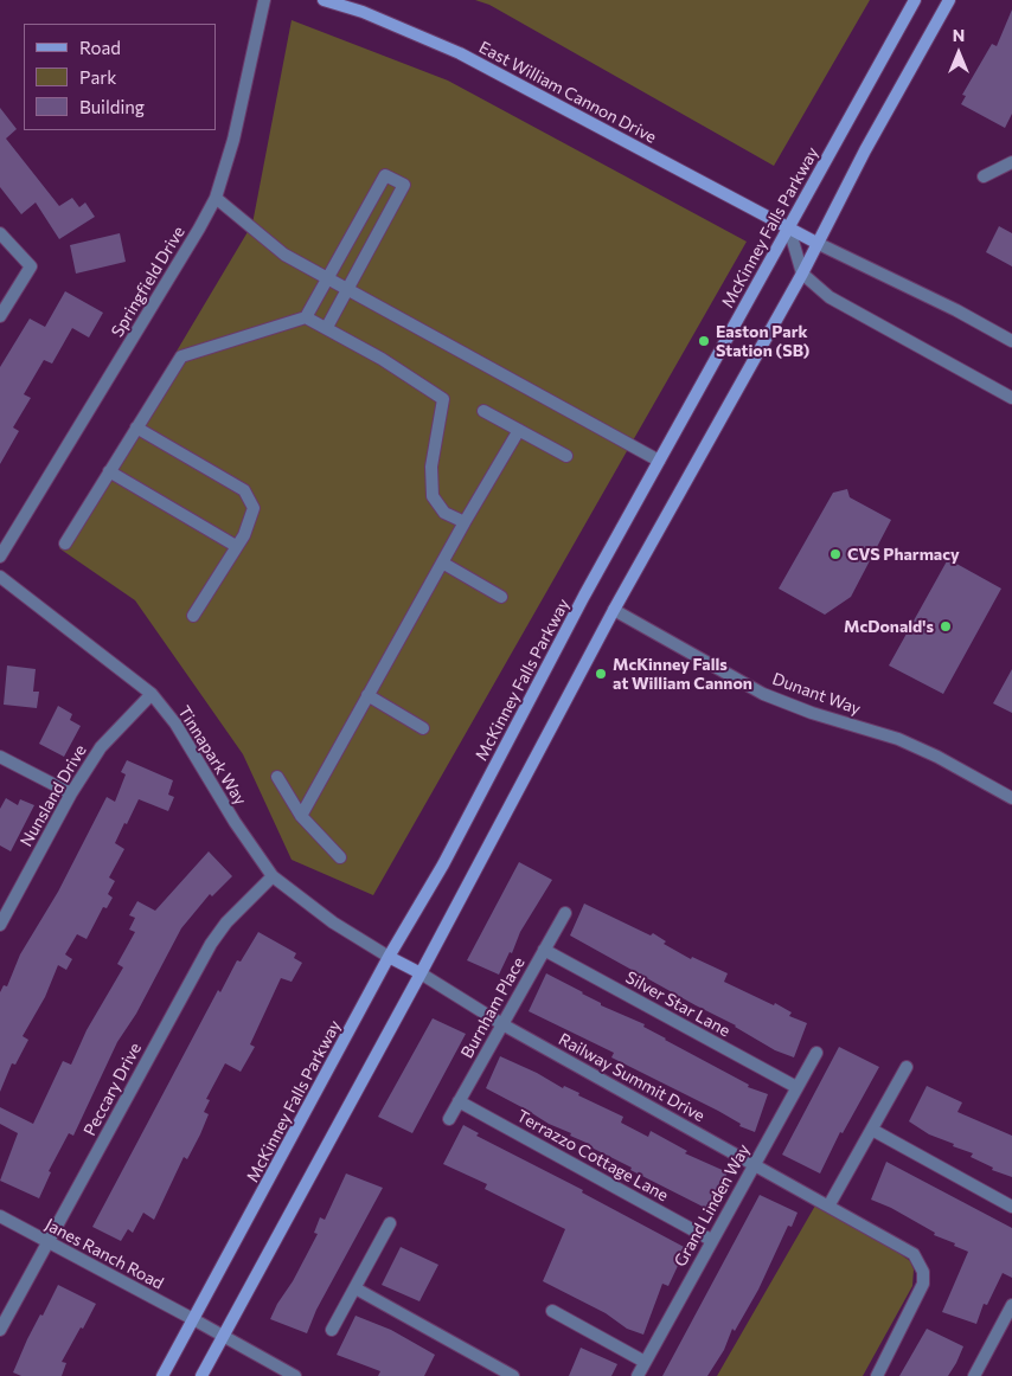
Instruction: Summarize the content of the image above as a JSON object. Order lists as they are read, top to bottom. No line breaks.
{"streets":{"main road":["East William Cannon Drive","McKinney Falls Parkway"],"street":["Springfield Drive","Dunant Way","Tinnapark Way","Nunsland Drive","Silver Star Lane","Burnham Place","Railway Summit Drive","Peccary Drive","Terrazzo Cottage Lane","Grand Linden Way","Janes Ranch Road"]},"crossings":[["East William Cannon Drive","McKinney Falls Parkway"],["McKinney Falls Parkway","Tinnapark Way"],["McKinney Falls Parkway","Janes Ranch Road"],["Tinnapark Way","Nunsland Drive"],["Tinnapark Way","Peccary Drive"],["Silver Star Lane","Burnham Place"],["Silver Star Lane","Grand Linden Way"],["Burnham Place","Railway Summit Drive"],["Burnham Place","Terrazzo Cottage Lane"],["Railway Summit Drive","Grand Linden Way"],["Peccary Drive","Janes Ranch Road"],["Terrazzo Cottage Lane","Grand Linden Way"]],"places":["Easton Park Station (SB)","CVS Pharmacy","McDonald's","McKinney Falls at William Cannon"],"legend":["Road","Park","Building"],"north":"top"}
